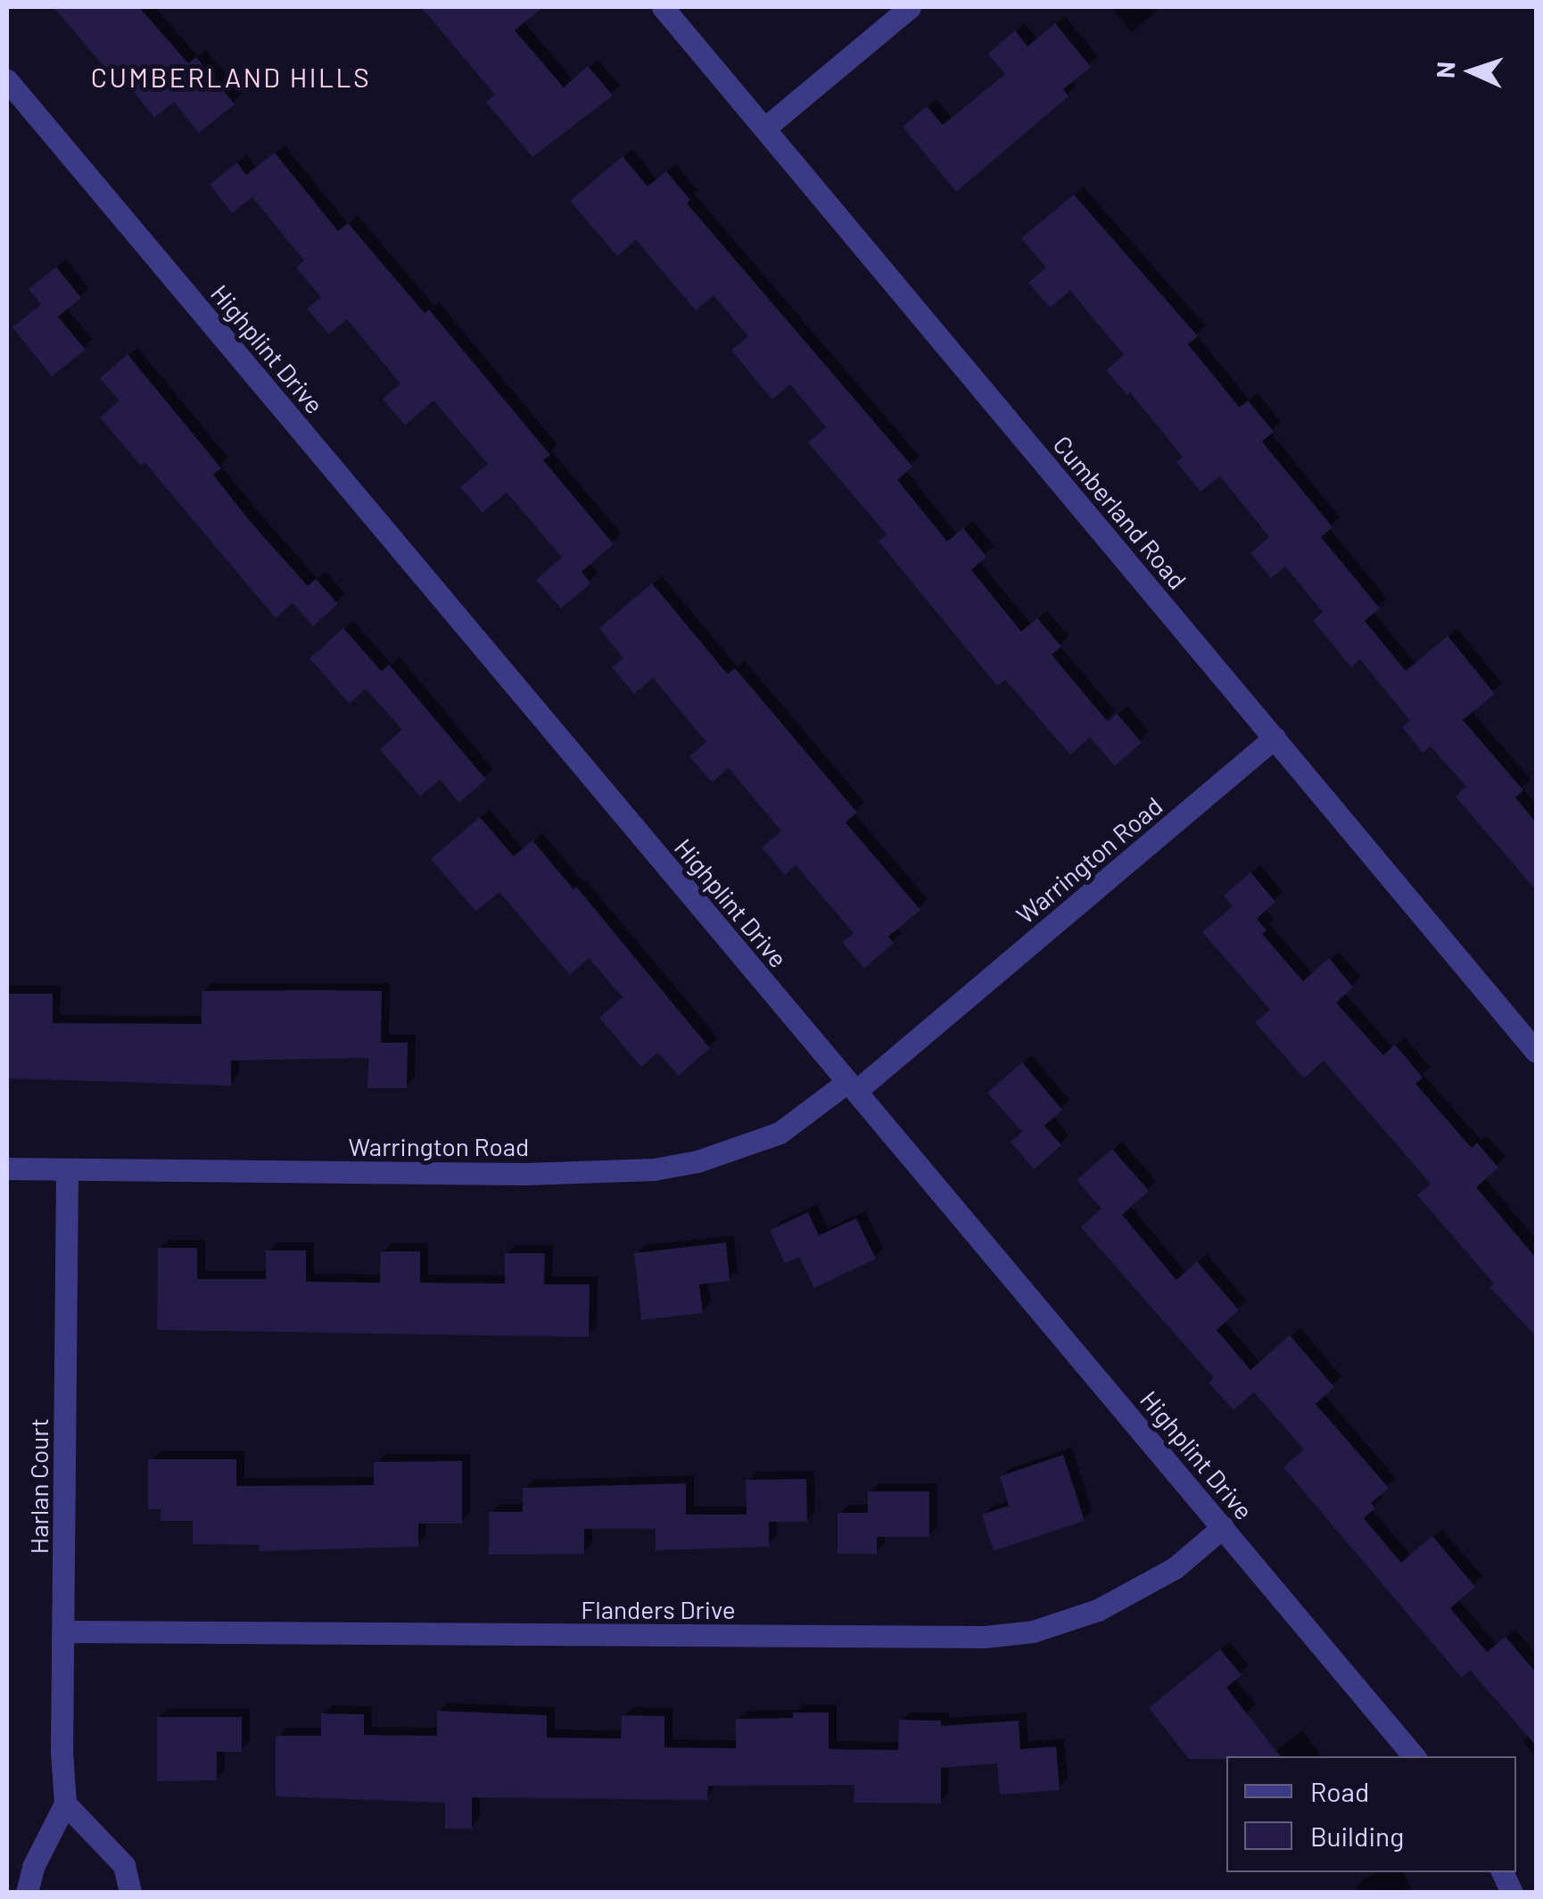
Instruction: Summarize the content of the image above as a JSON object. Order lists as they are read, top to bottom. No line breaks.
{"streets":{"street":["Highplint Drive","Cumberland Road","Warrington Road","Harlan Court","Flanders Drive"]},"crossings":[["Highplint Drive","Warrington Road"],["Highplint Drive","Flanders Drive"],["Cumberland Road","Warrington Road"],["Warrington Road","Harlan Court"],["Harlan Court","Flanders Drive"]],"districts":["CUMBERLAND HILLS"],"legend":["Road","Building"],"north":"left"}
